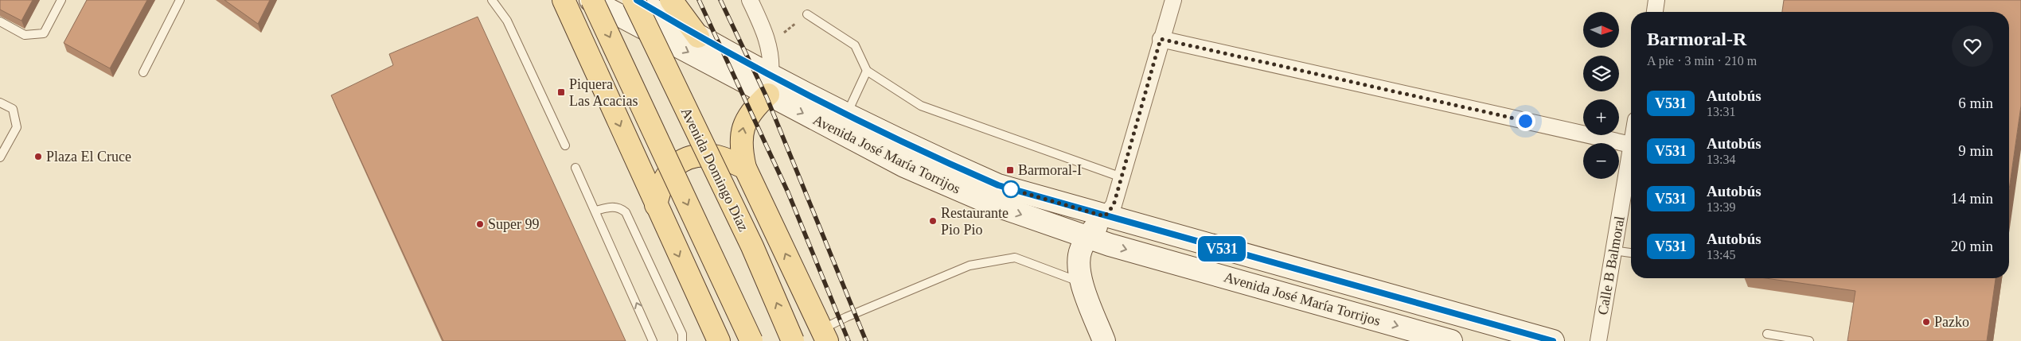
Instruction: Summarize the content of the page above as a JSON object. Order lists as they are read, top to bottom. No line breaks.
{"streets":{"main road":["Avenida José María Torrijos","Avenida Domingo Díaz"],"street":["Calle B Balmoral"]},"crossings":[["Avenida José María Torrijos","Avenida Domingo Díaz"]],"places":{"transit":["Piquera Las Acacias","Barmoral-I"],"other":["Plaza El Cruce","Restaurante Pio Pio","Super 99","Pazko"]},"lines":["bus line V531"],"north":"right","page":{"on_map":"V531","map_buttons":["+","−"],"heading":["Barmoral-R","A pie · 3 min · 210 m"],"list":[{"mark":"V531","name":"Autobús","note":"13:31","value":"6 min"},{"mark":"V531","name":"Autobús","note":"13:34","value":"9 min"},{"mark":"V531","name":"Autobús","note":"13:39","value":"14 min"},{"mark":"V531","name":"Autobús","note":"13:45","value":"20 min"}]}}
